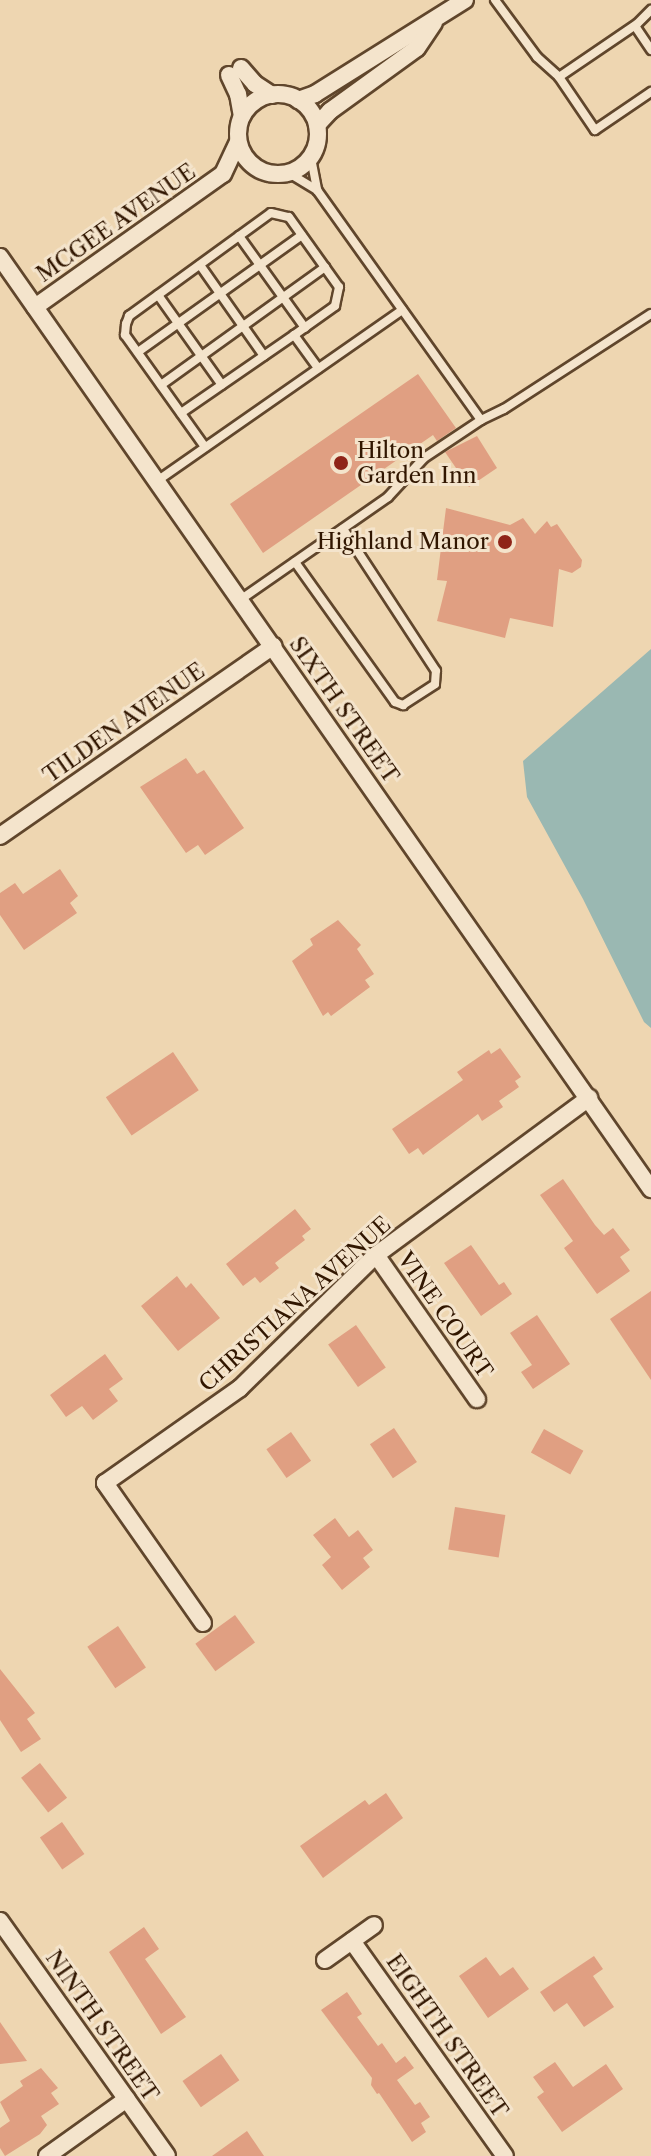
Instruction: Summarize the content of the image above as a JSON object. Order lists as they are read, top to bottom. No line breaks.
{"streets":{"street":["MCGEE AVENUE","SIXTH STREET","TILDEN AVENUE","CHRISTIANA AVENUE","VINE COURT","NINTH STREET","EIGHTH STREET"]},"crossings":[["MCGEE AVENUE","SIXTH STREET"],["SIXTH STREET","TILDEN AVENUE"],["SIXTH STREET","CHRISTIANA AVENUE"],["CHRISTIANA AVENUE","VINE COURT"]],"places":["Hilton Garden Inn","Highland Manor"]}
